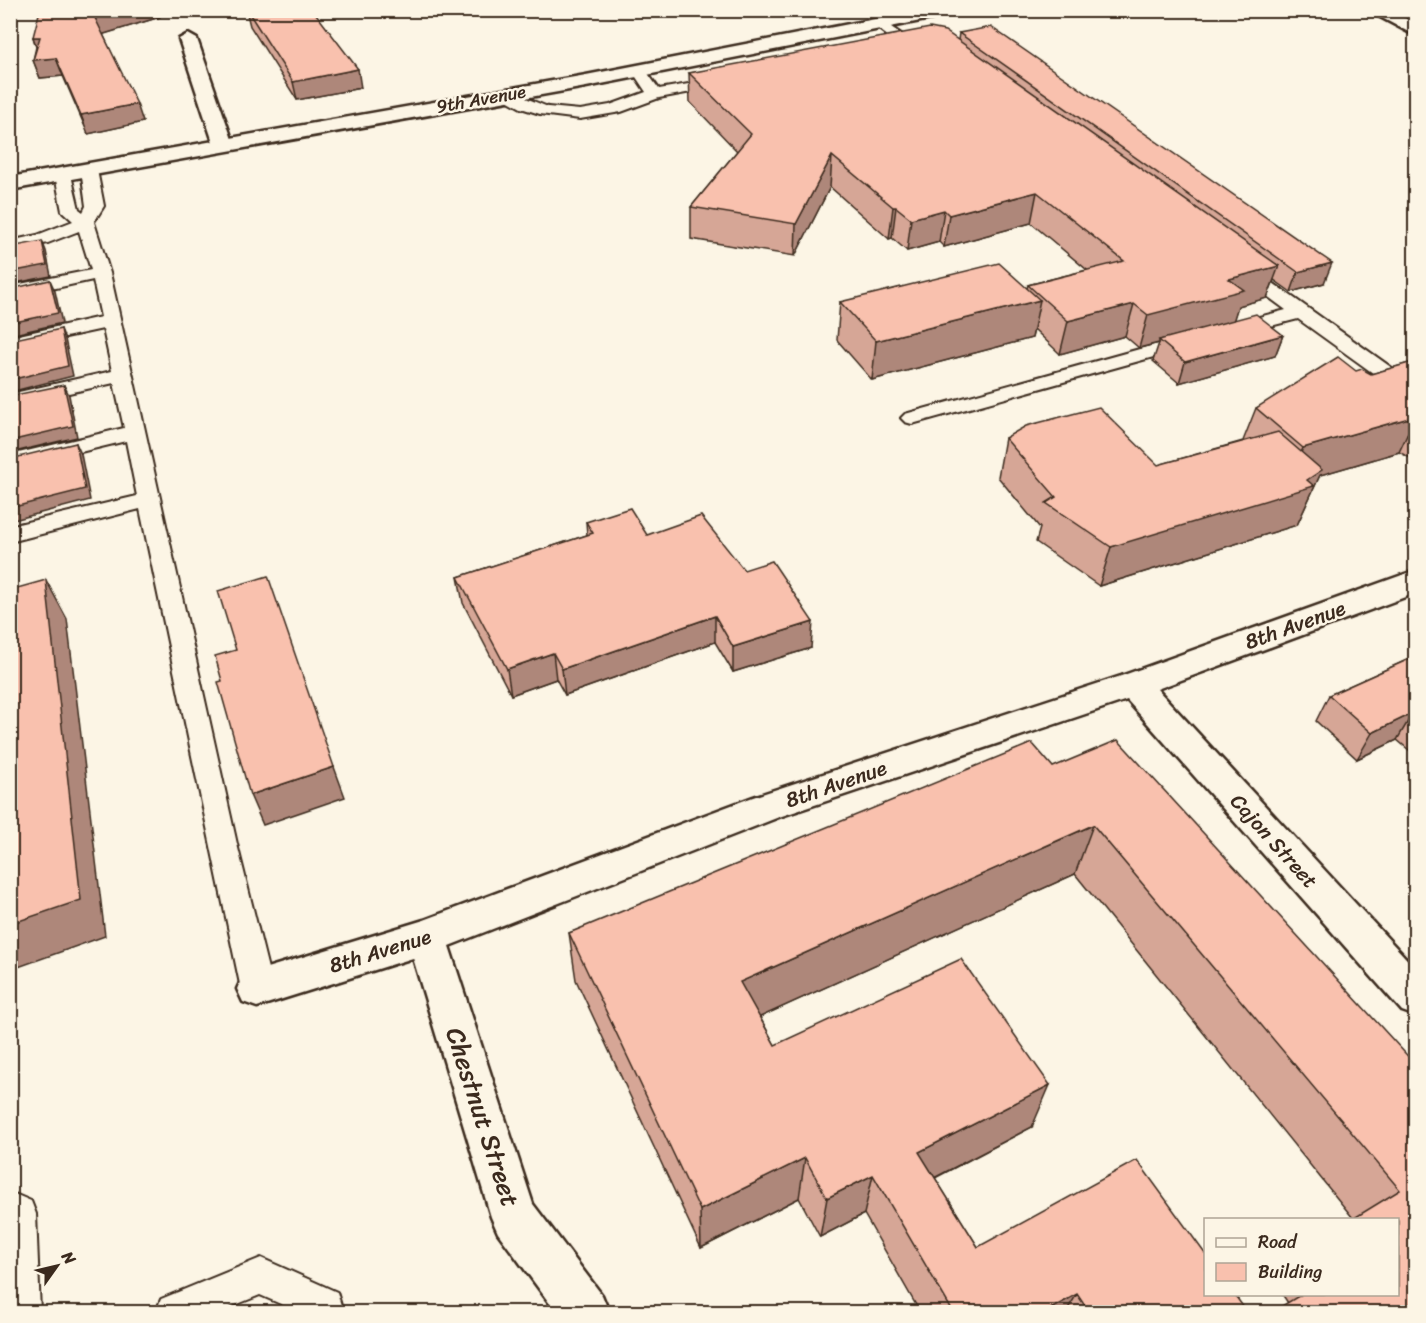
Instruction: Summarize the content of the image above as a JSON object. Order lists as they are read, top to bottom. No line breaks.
{"streets":{"street":["9th Avenue","8th Avenue","Cajon Street","Chestnut Street"]},"crossings":[["8th Avenue","Cajon Street"],["8th Avenue","Chestnut Street"]],"legend":["Road","Building"],"north":"top right"}
